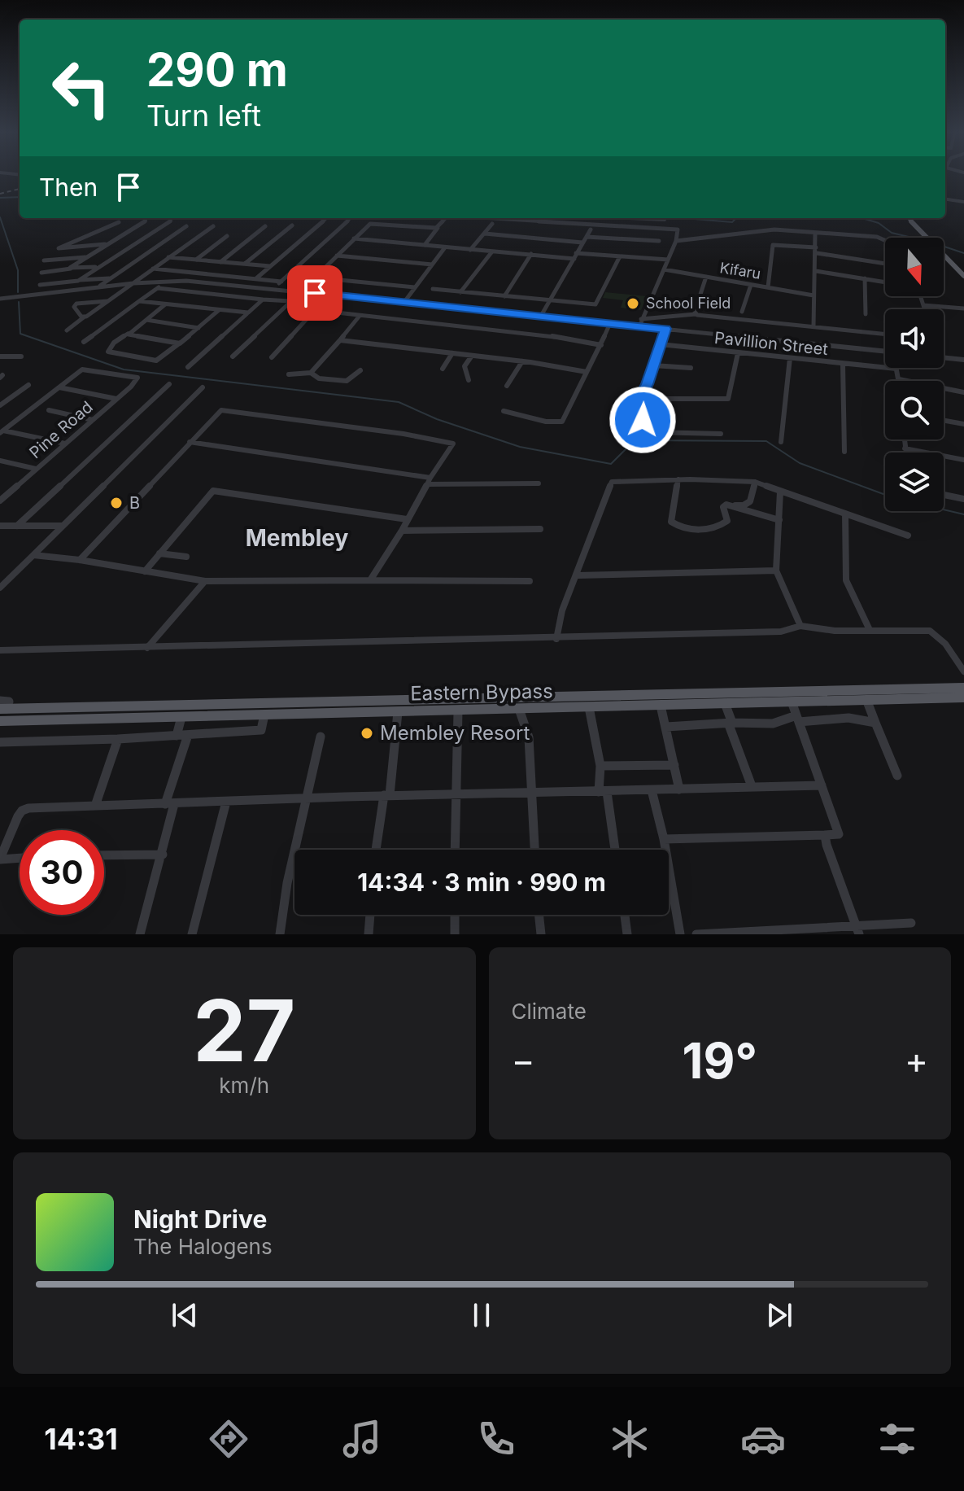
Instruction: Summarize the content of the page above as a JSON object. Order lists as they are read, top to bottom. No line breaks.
{"streets":{"main road":["Eastern Bypass"],"street":["Kifaru","Pavillion Street","Pine Road"]},"districts":["Membley"],"places":["School Field","B","Membley Resort"],"north":"bottom","page":{"turn":["290 m","Turn left"],"then":"Then","limit":"30","trip":"14:34 · 3 min · 990 m","tile":[["27","km/h"],"Climate"],"heat":["−","19°","+"],"song":["Night Drive","The Halogens"],"tabs":"14:31"}}
